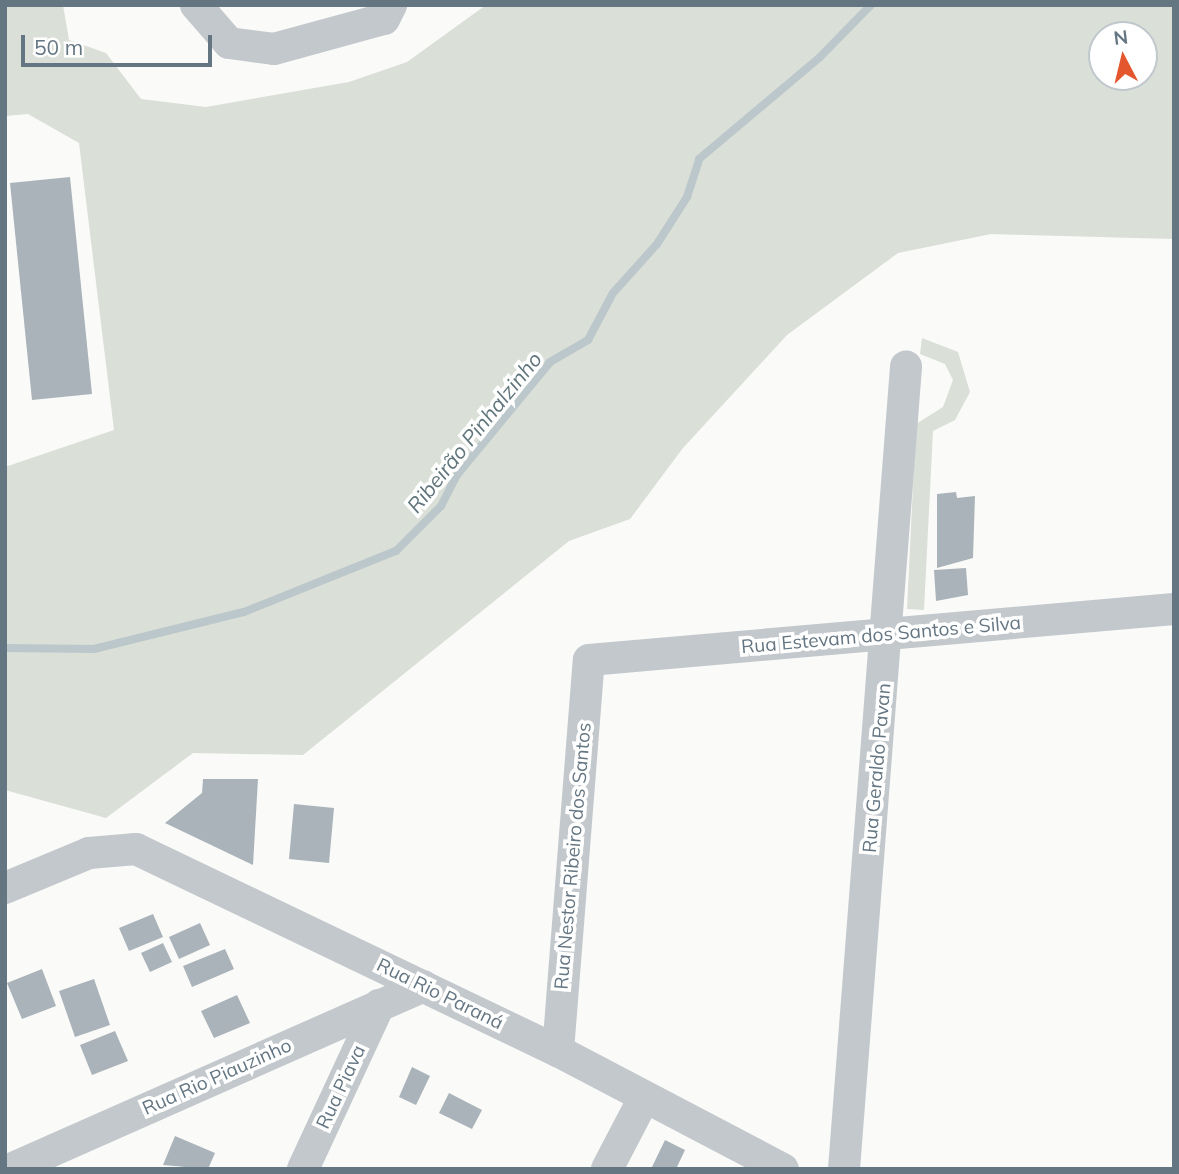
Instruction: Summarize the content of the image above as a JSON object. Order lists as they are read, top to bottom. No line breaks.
{"streets":{"street":["Rua Estevam dos Santos e Silva","Rua Geraldo Pavan","Rua Nestor Ribeiro dos Santos","Rua Rio Paraná","Rua Rio Piauzinho","Rua Piava"]},"crossings":[["Rua Estevam dos Santos e Silva","Rua Geraldo Pavan"],["Rua Estevam dos Santos e Silva","Rua Nestor Ribeiro dos Santos"],["Rua Nestor Ribeiro dos Santos","Rua Rio Paraná"],["Rua Rio Paraná","Rua Rio Piauzinho"],["Rua Rio Piauzinho","Rua Piava"]],"water":["Ribeirão Pinhalzinho"],"scale_bar":"50 m","north":"top"}
